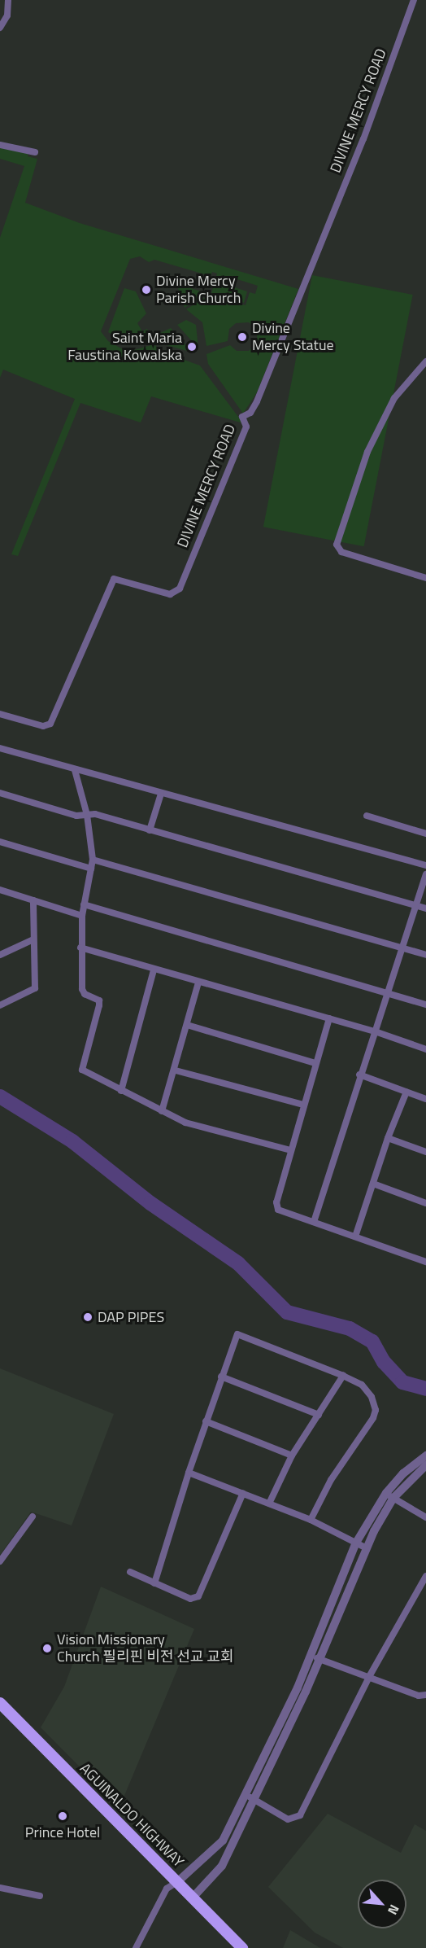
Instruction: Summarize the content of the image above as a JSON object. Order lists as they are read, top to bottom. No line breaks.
{"streets":{"main road":["AGUINALDO HIGHWAY"],"street":["DIVINE MERCY ROAD"]},"places":["Divine Mercy Parish Church","Divine Mercy Statue","Saint Maria Faustina Kowalska","DAP PIPES","Vision Missionary Church 필리핀 비전 선교 교회","Prince Hotel"],"north":"bottom right"}
